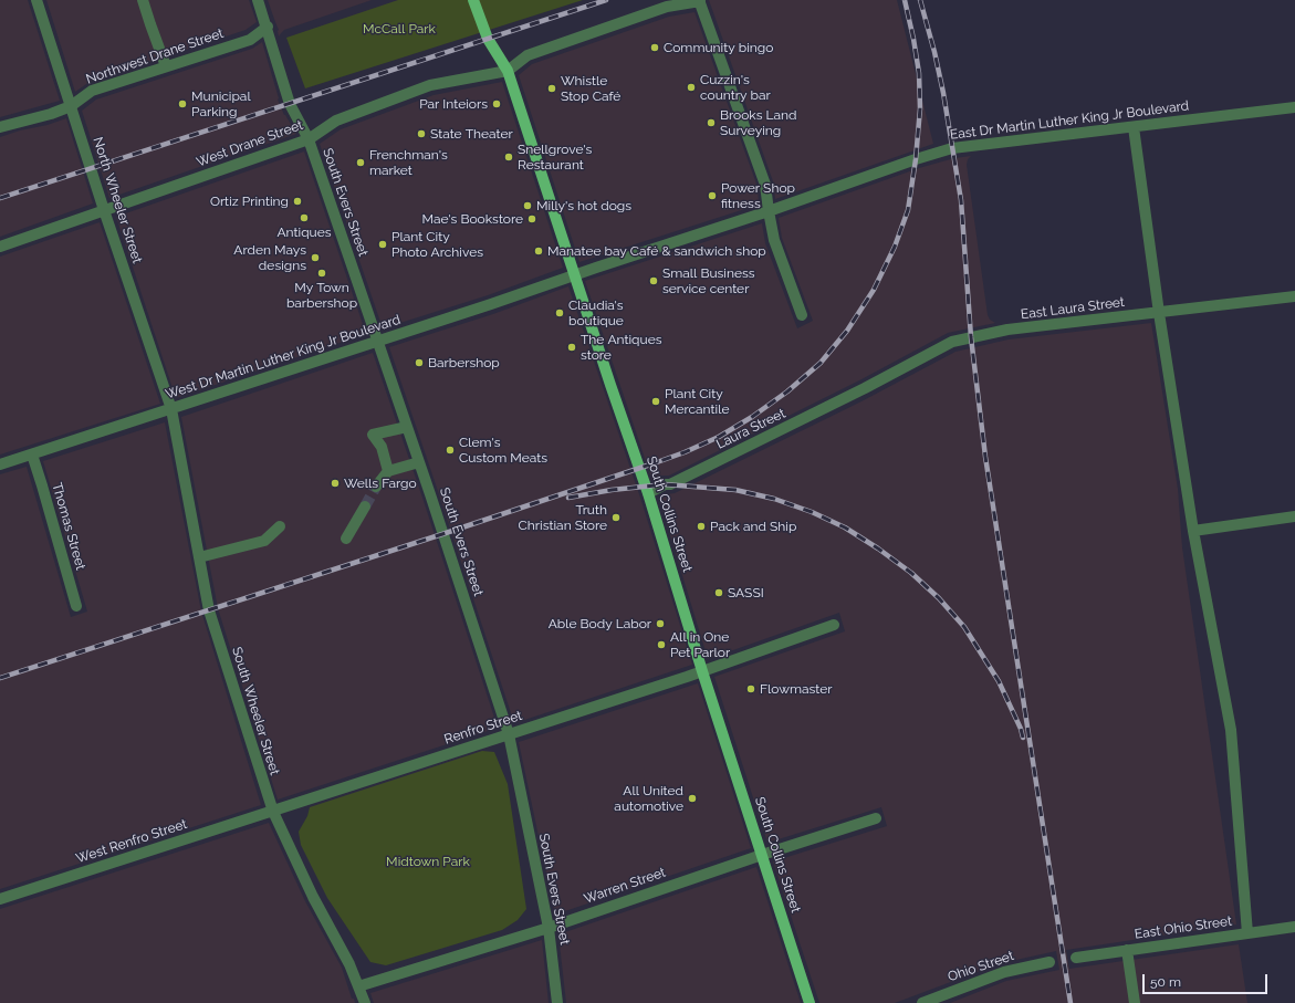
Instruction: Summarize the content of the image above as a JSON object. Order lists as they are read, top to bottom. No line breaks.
{"streets":{"main road":["South Collins Street"],"street":["Northwest Drane Street","East Dr Martin Luther King Jr Boulevard","West Drane Street","North Wheeler Street","South Evers Street","East Laura Street","West Dr Martin Luther King Jr Boulevard","Laura Street","Thomas Street","South Wheeler Street","Renfro Street","West Renfro Street","Warren Street","East Ohio Street","Ohio Street"]},"crossings":[["Northwest Drane Street","North Wheeler Street"],["Northwest Drane Street","South Evers Street"],["East Dr Martin Luther King Jr Boulevard","West Dr Martin Luther King Jr Boulevard"],["East Dr Martin Luther King Jr Boulevard","South Collins Street"],["West Drane Street","North Wheeler Street"],["West Drane Street","South Evers Street"],["West Drane Street","South Collins Street"],["North Wheeler Street","West Dr Martin Luther King Jr Boulevard"],["North Wheeler Street","South Wheeler Street"],["South Evers Street","West Dr Martin Luther King Jr Boulevard"],["South Evers Street","Renfro Street"],["South Evers Street","Warren Street"],["East Laura Street","Laura Street"],["West Dr Martin Luther King Jr Boulevard","South Collins Street"],["West Dr Martin Luther King Jr Boulevard","Thomas Street"],["West Dr Martin Luther King Jr Boulevard","South Wheeler Street"],["Laura Street","South Collins Street"],["South Collins Street","Renfro Street"],["South Collins Street","Warren Street"],["South Wheeler Street","Renfro Street"],["South Wheeler Street","West Renfro Street"],["South Wheeler Street","Warren Street"],["Renfro Street","West Renfro Street"]],"parks":["McCall Park","Midtown Park"],"places":["Community bingo","Cuzzin's country bar","Whistle Stop Café","Municipal Parking","Par Inteiors","Brooks Land Surveying","State Theater","Snellgrove's Restaurant","Frenchman's market","Power Shop fitness","Ortiz Printing","Milly's hot dogs","Antiques","Mae's Bookstore","Plant City Photo Archives","Manatee bay Café & sandwich shop","Arden Mays designs","My Town barbershop","Small Business service center","Claudia's boutique","The Antiques store","Barbershop","Plant City Mercantile","Clem's Custom Meats","Wells Fargo","Truth Christian Store","Pack and Ship","SASSI","Able Body Labor","All in One Pet Parlor","Flowmaster","All United automotive"],"scale_bar":"50 m"}
